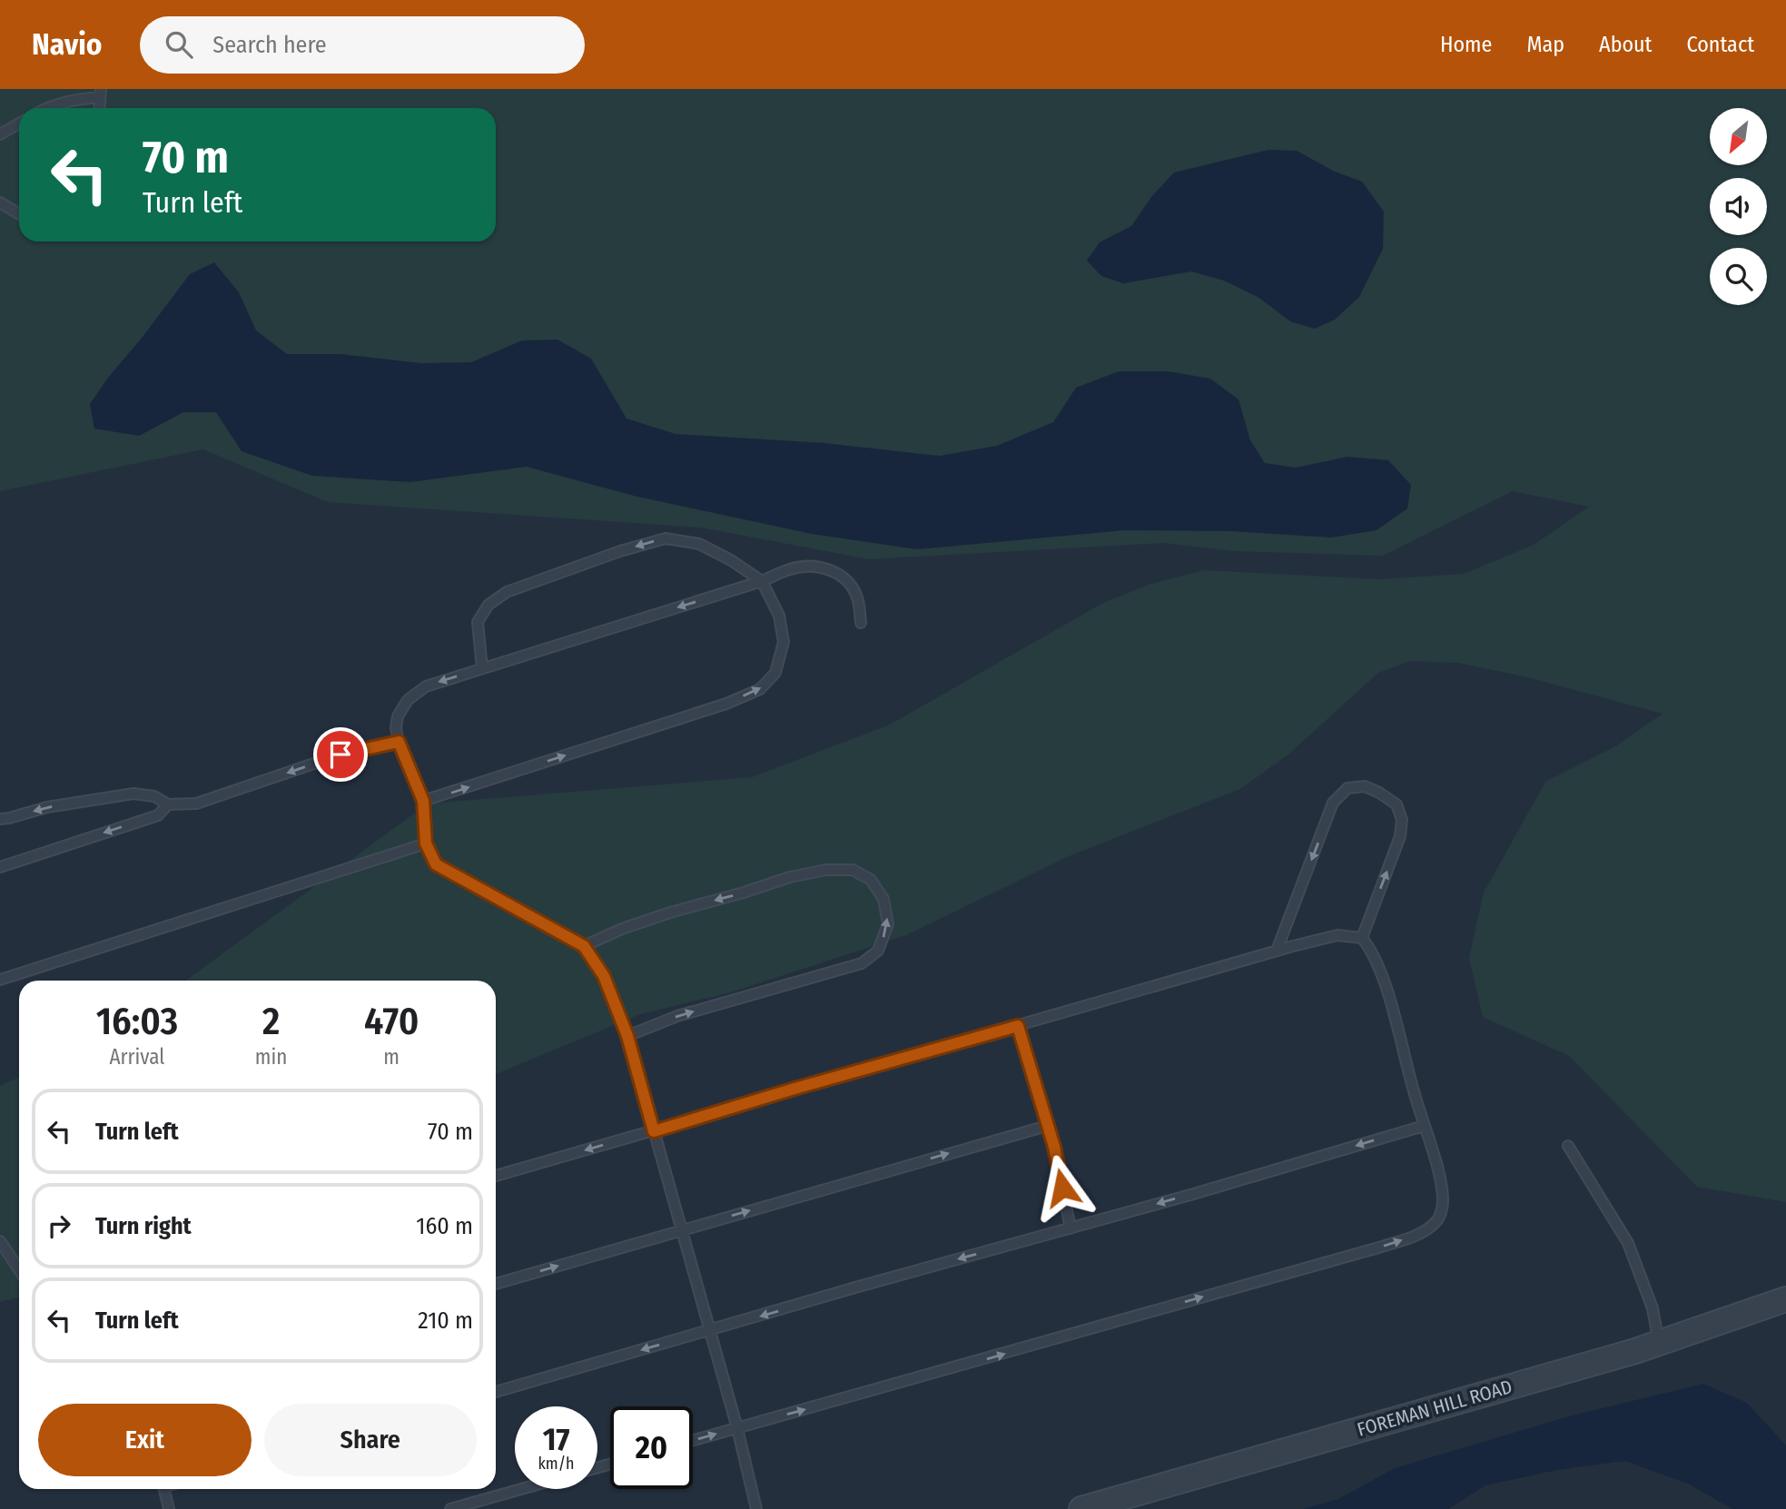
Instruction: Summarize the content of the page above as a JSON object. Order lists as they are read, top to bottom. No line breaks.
{"streets":{"street":["FOREMAN HILL ROAD"]},"north":"bottom left","page":{"header":"Navio","search":"Search here","nav":["Home","Map","About","Contact"],"turn":["70 m","Turn left"],"eta":["16:03","Arrival","2","min","470","m"],"list":[{"name":"Turn left","value":"70 m"},{"name":"Turn right","value":"160 m"},{"name":"Turn left","value":"210 m"}],"buttons":["Exit","Share"],"speed":"17 km/h","limit":"20"}}
